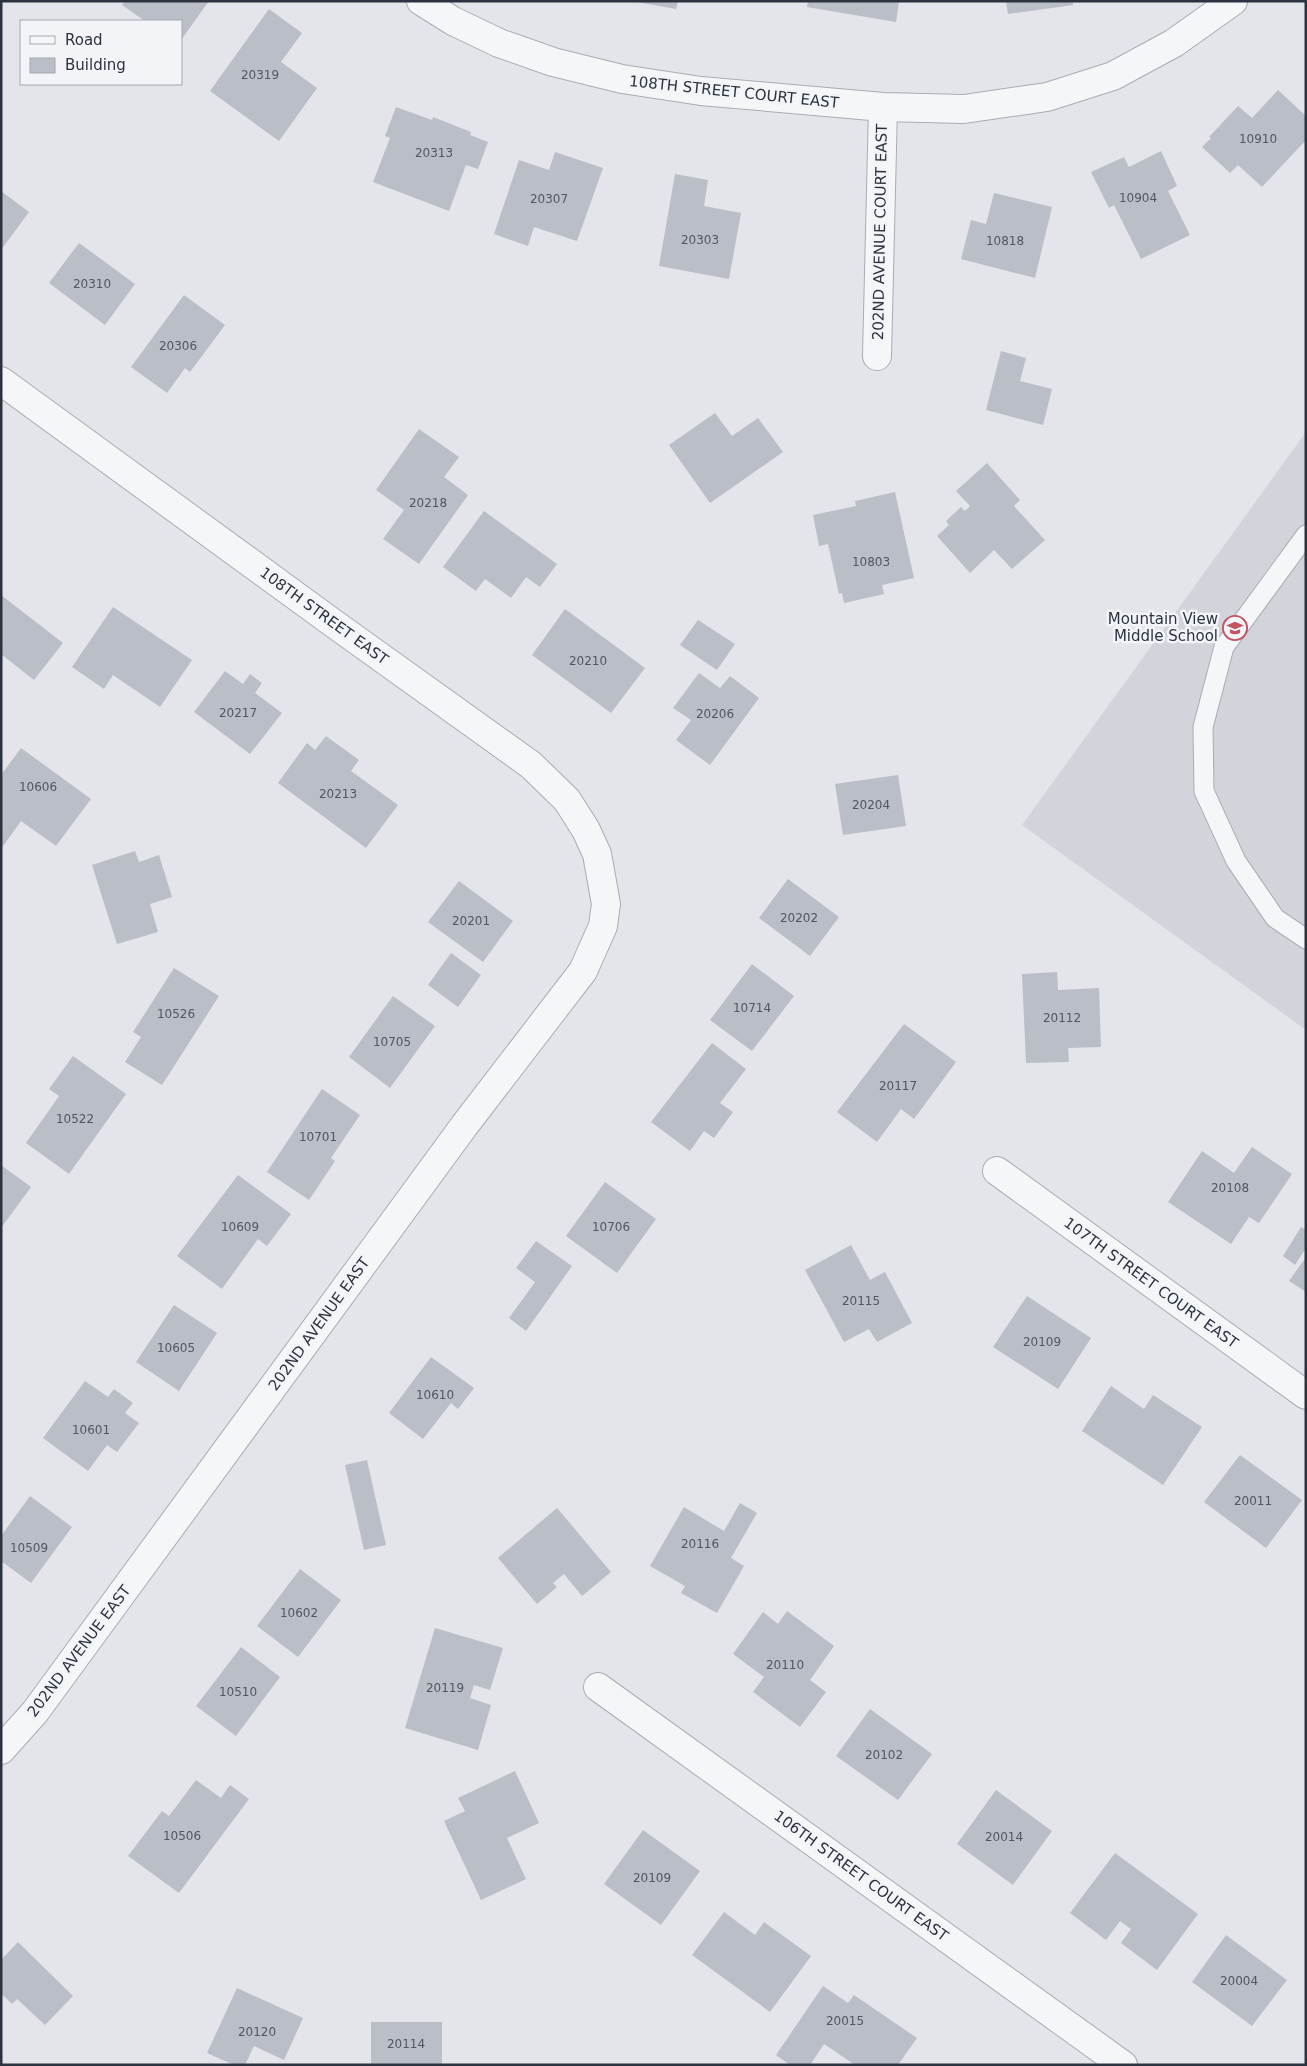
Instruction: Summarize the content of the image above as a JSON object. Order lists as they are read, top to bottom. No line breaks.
{"streets":{"street":["108TH STREET COURT EAST","202ND AVENUE COURT EAST","108TH STREET EAST","107TH STREET COURT EAST","202ND AVENUE EAST","106TH STREET COURT EAST"]},"crossings":[["108TH STREET COURT EAST","202ND AVENUE COURT EAST"],["108TH STREET EAST","202ND AVENUE EAST"]],"places":{"school or university":["Mountain View Middle School"]},"house_numbers":["20319","10910","20313","10904","20307","20303","10818","20310","20306","20218","10803","20210","20217","20206","10606","20213","20204","20202","20201","10714","10526","20112","10705","20117","10522","10701","20108","10609","10706","20115","20109","10605","10610","10601","20011","20116","10509","10602","20110","20119","10510","20102","10506","20014","20109","20004","20015","20120","20114"],"legend":["Road","Building"]}
